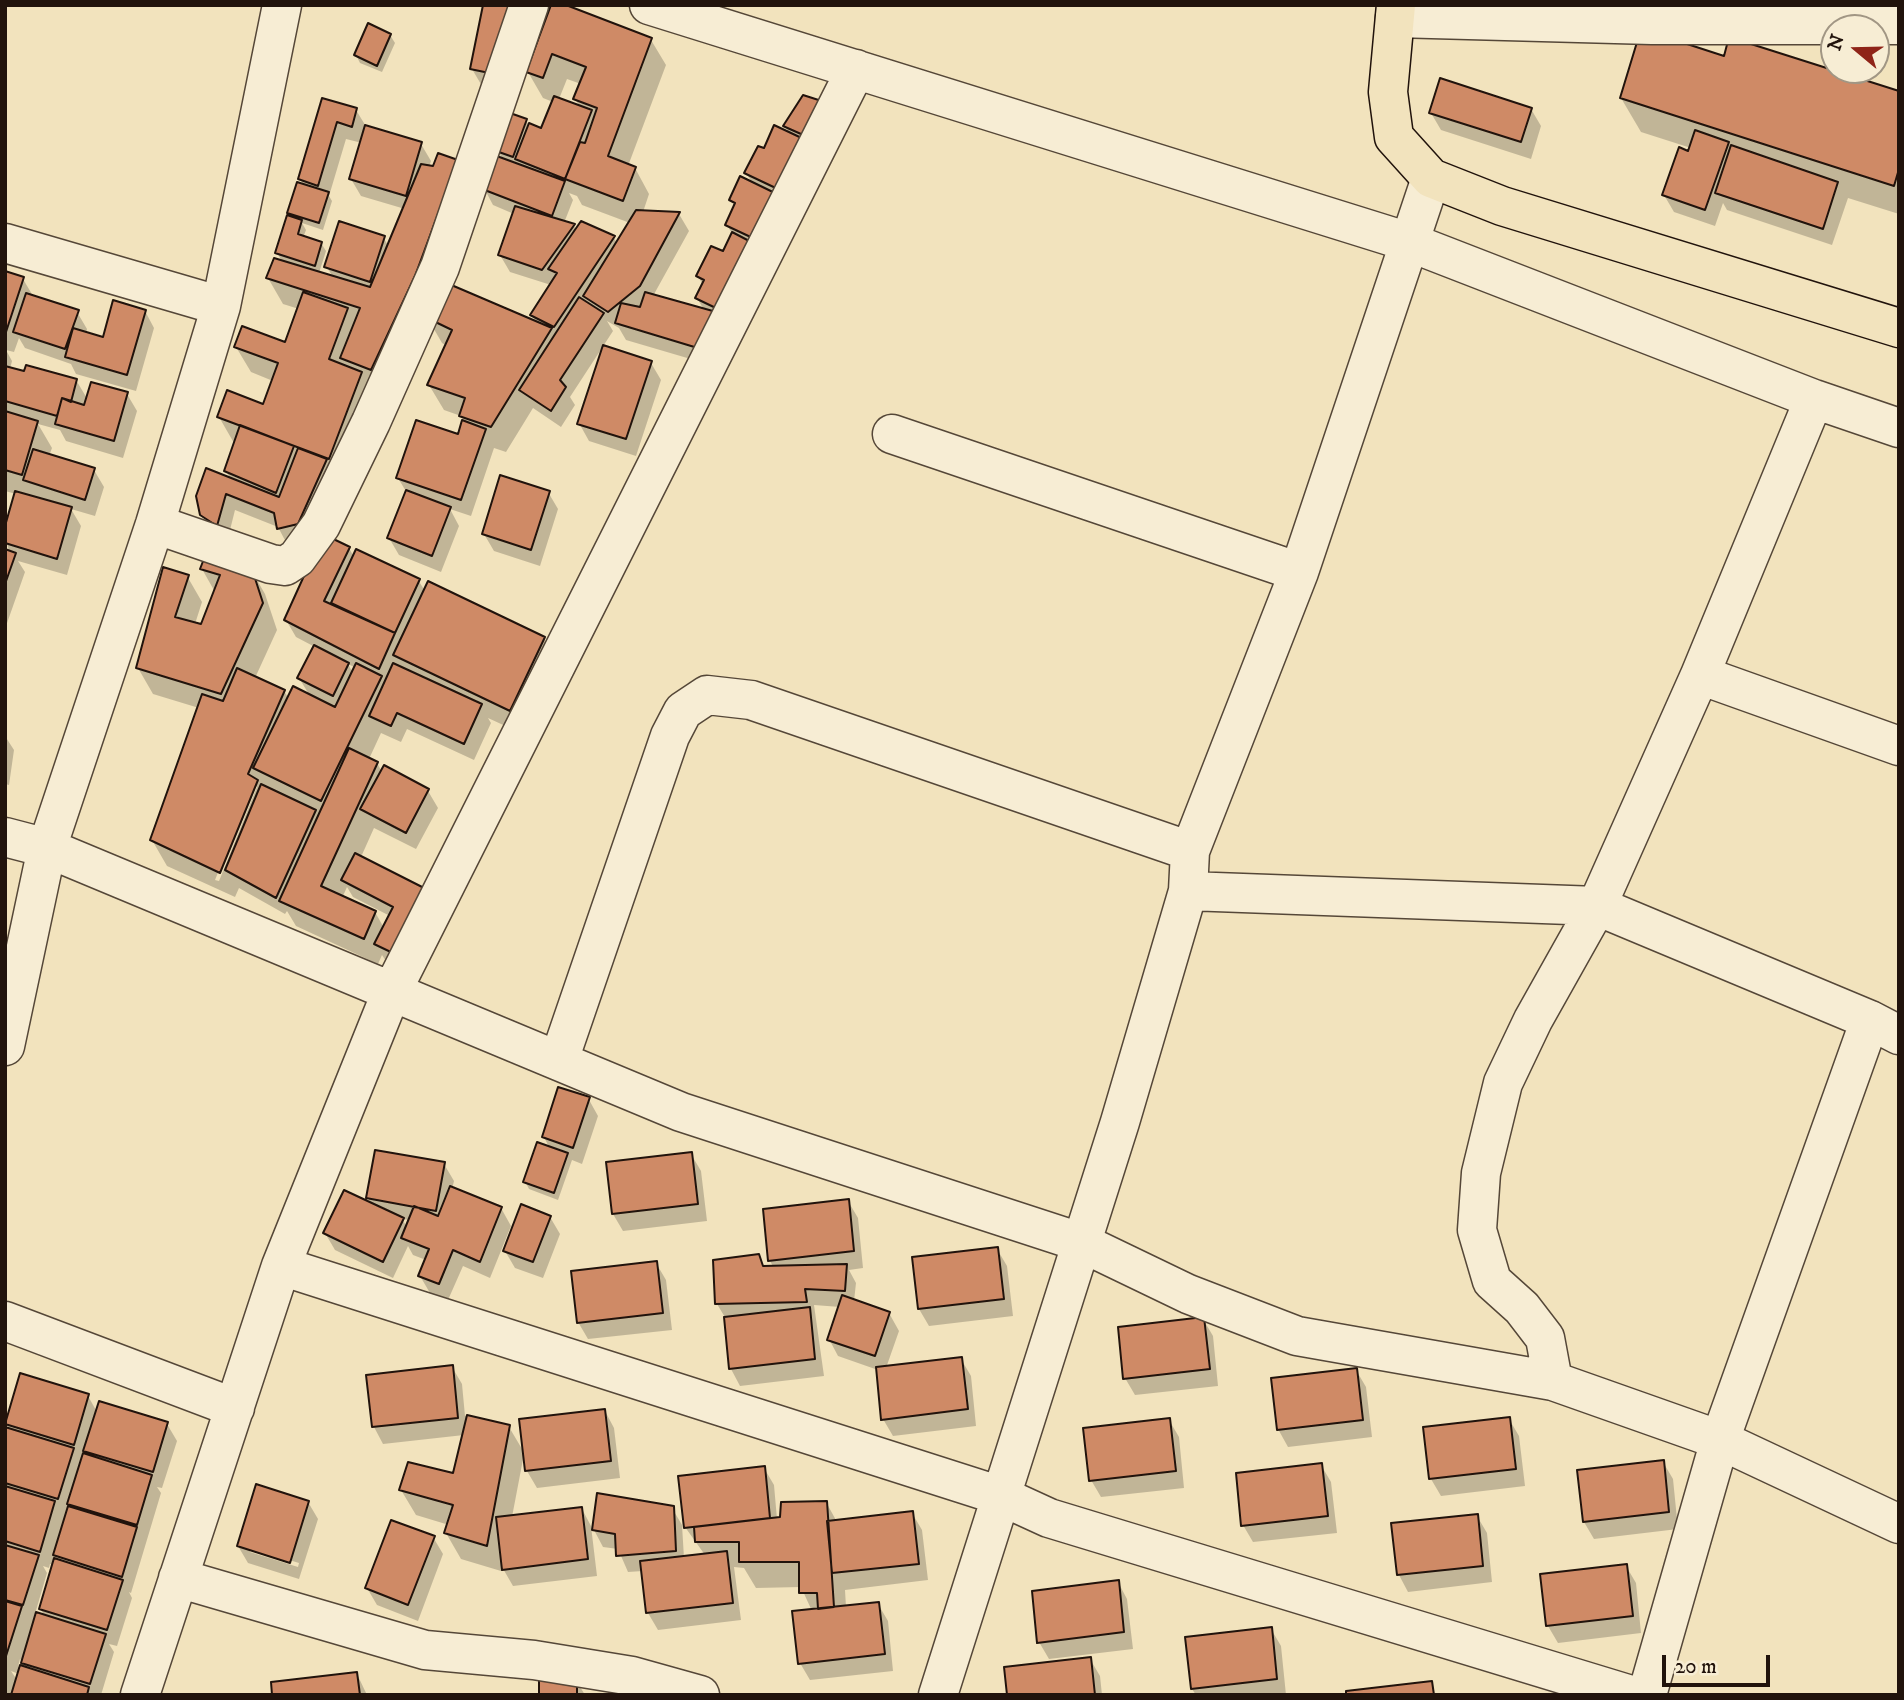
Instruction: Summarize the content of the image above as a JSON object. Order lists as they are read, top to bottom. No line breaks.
{"scale_bar":"20 m","north":"left"}
